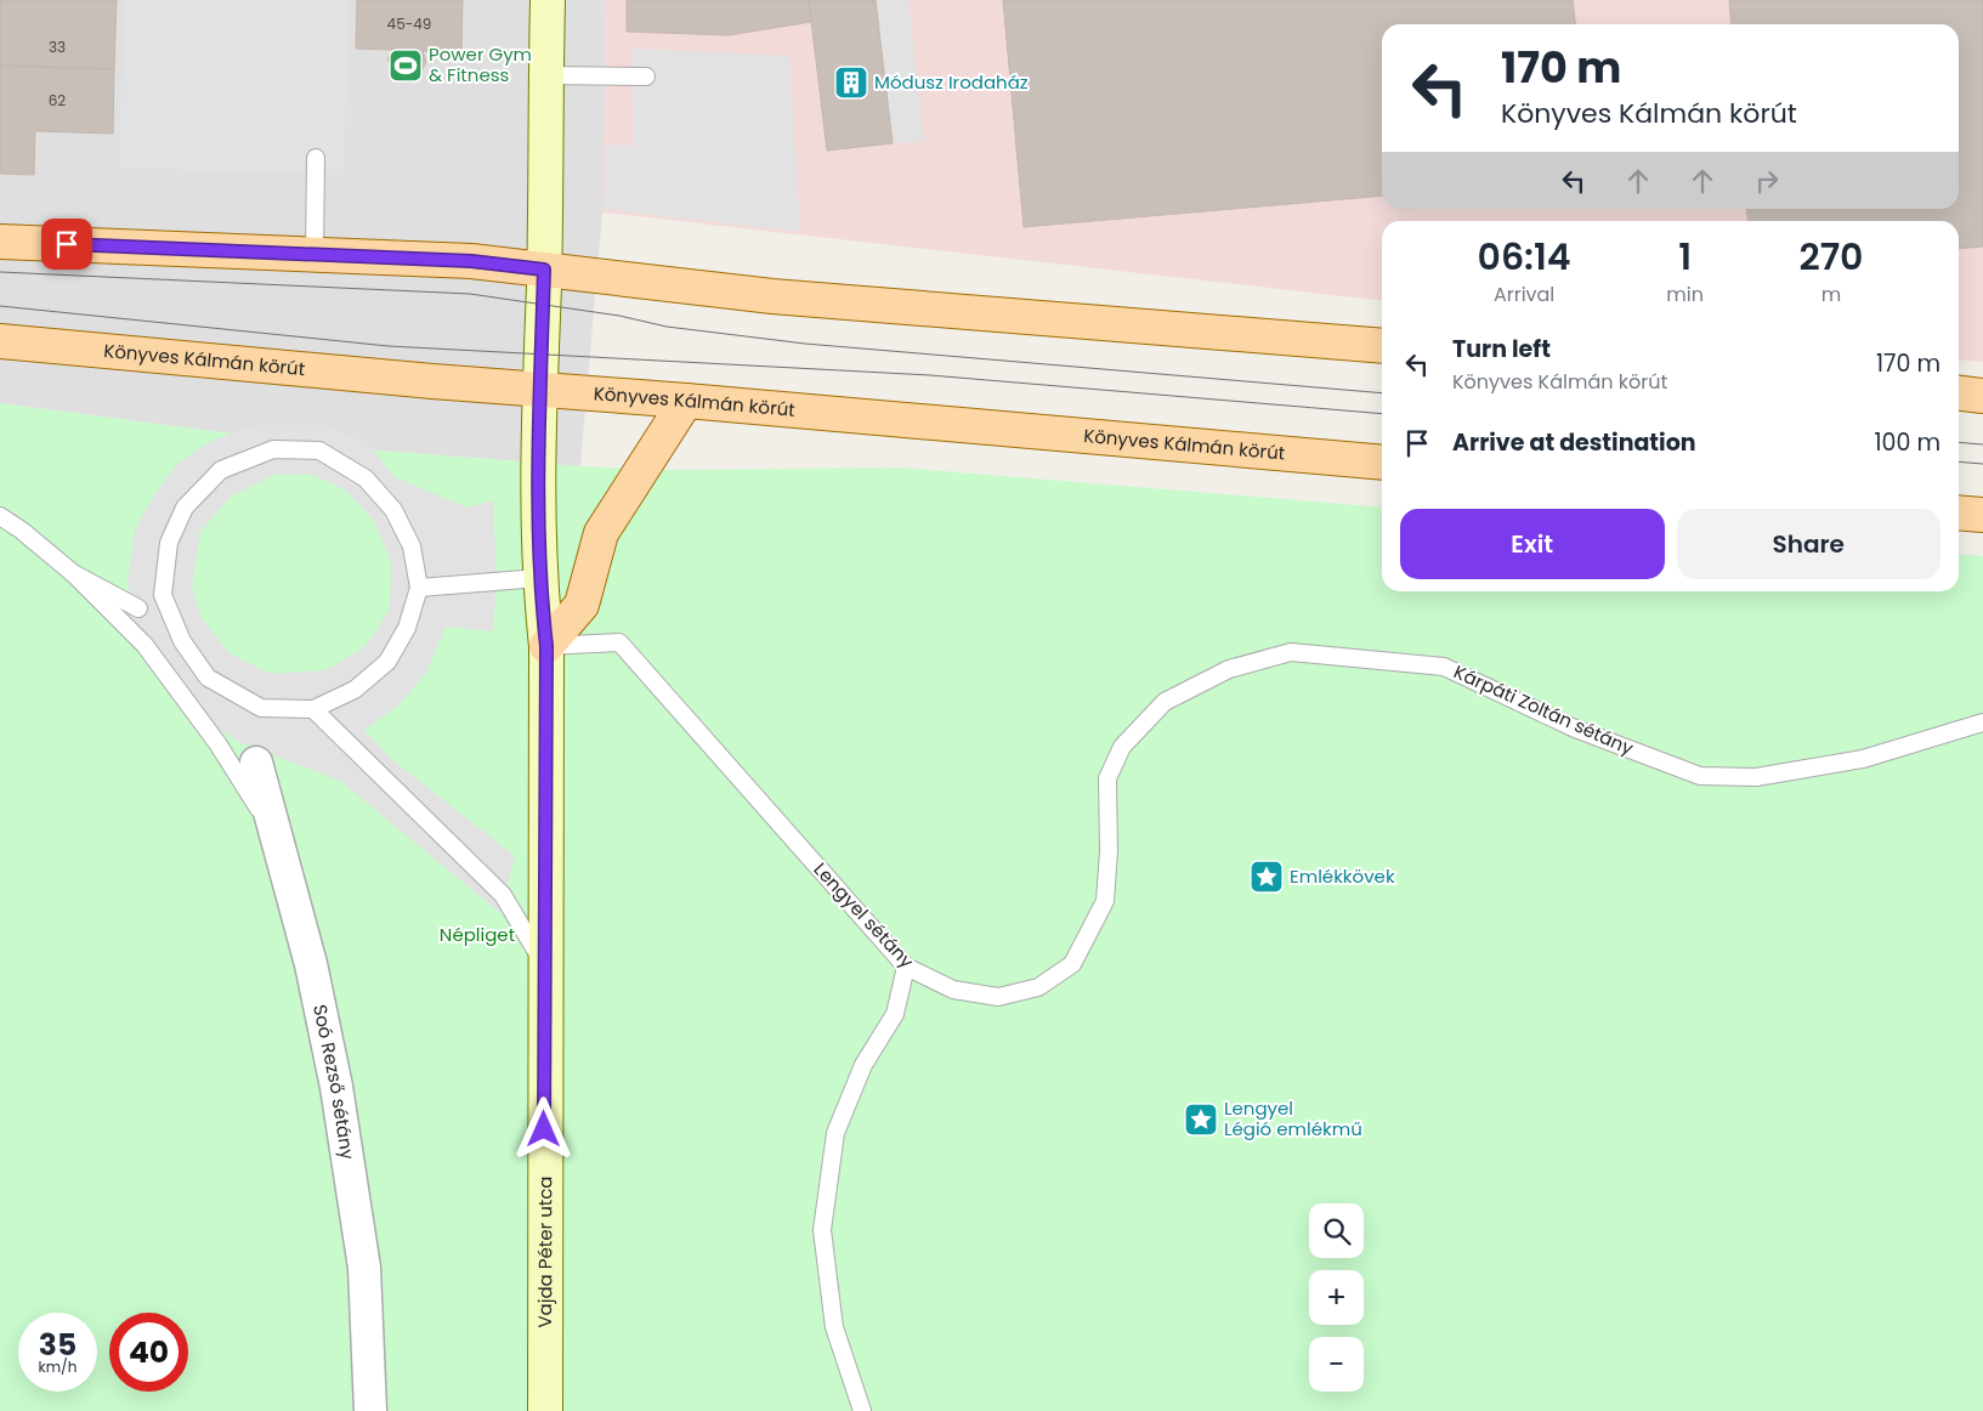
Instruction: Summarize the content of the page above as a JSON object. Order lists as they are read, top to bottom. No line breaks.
{"streets":{"main road":["Könyves Kálmán körút"],"street":["Soó Rezső sétány","Vajda Péter utca"],"lane":["Kárpáti Zoltán sétány","Lengyel sétány"]},"crossings":[["Könyves Kálmán körút","Vajda Péter utca"],["Kárpáti Zoltán sétány","Lengyel sétány"],["Lengyel sétány","Vajda Péter utca"]],"parks":["Népliget"],"places":{"sports":["Power Gym & Fitness"],"building":["Módusz Irodaház"],"place":["Emlékkövek","Lengyel Légió emlékmű"]},"house_numbers":["45-49","33","62"],"page":{"turn":["170 m","Könyves Kálmán körút"],"eta":["06:14","Arrival","1","min","270","m"],"list":[{"name":"Turn left","note":"Könyves Kálmán körút","value":"170 m"},{"name":"Arrive at destination","value":"100 m"}],"buttons":["Exit","Share"],"map_buttons":["+","−"],"speed":"35 km/h","limit":"40"}}
